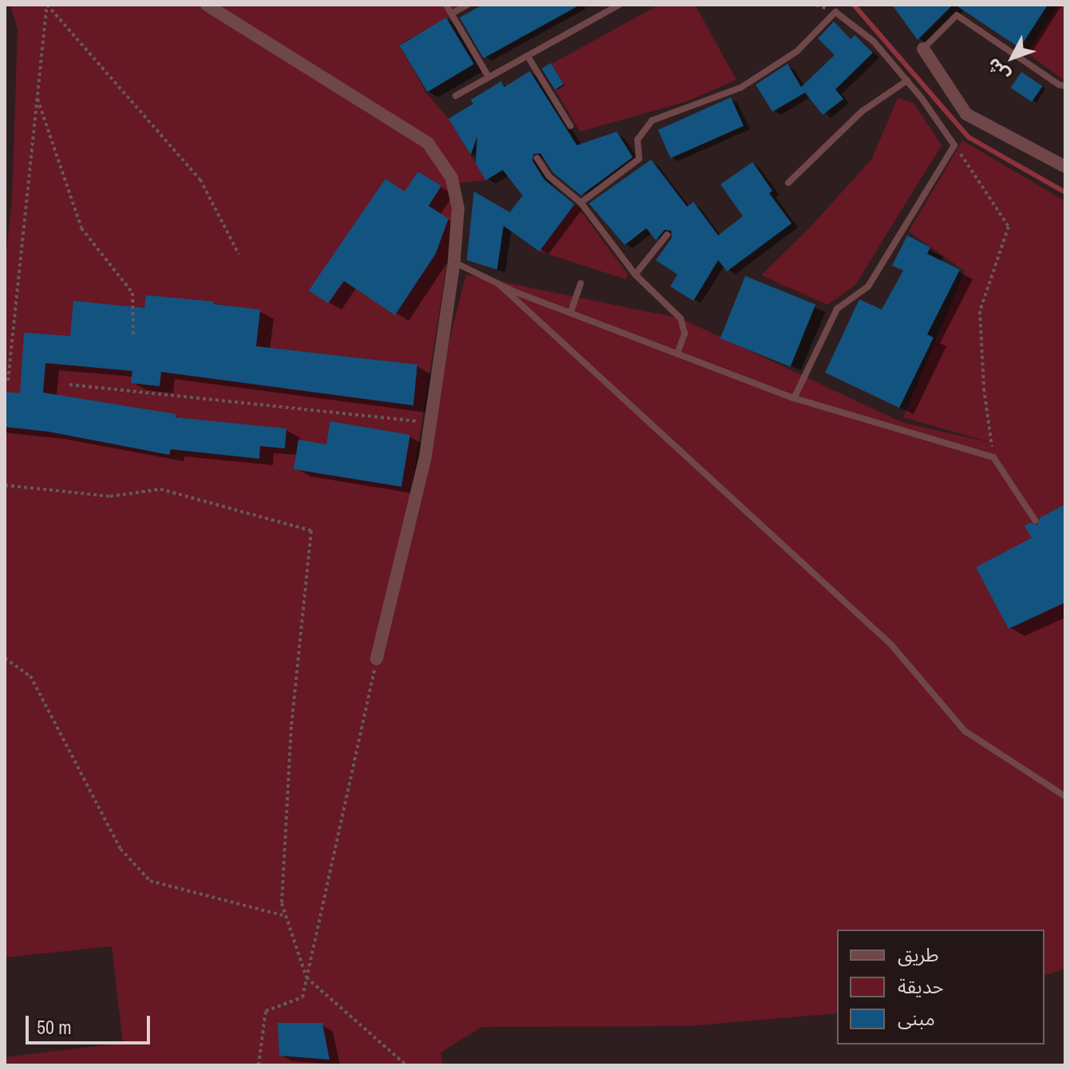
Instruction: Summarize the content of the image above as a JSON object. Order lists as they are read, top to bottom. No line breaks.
{"legend":["طريق","حديقة","مبنى"],"scale_bar":"50 m","north":"bottom left"}
